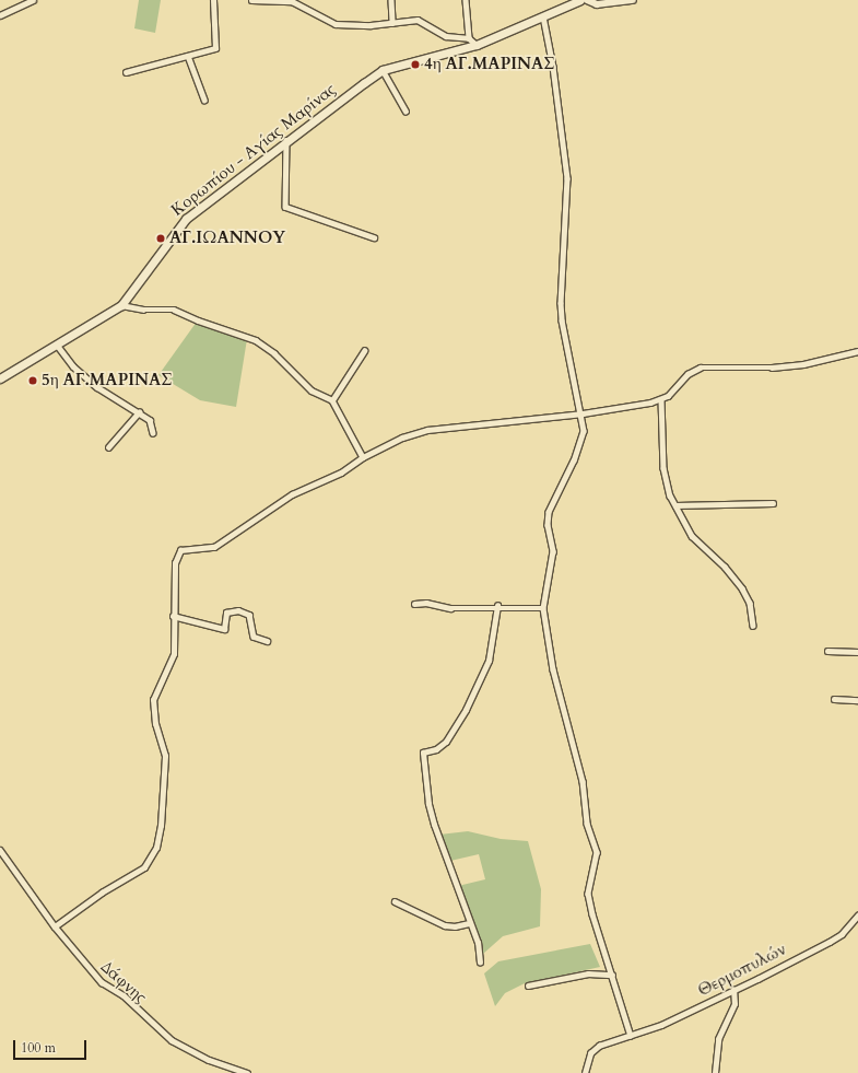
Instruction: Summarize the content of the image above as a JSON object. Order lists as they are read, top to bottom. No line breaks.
{"streets":{"main road":["Κορωπίου - Αγίας Μαρίνας"],"street":["Θερμοπυλών","Δάφνης"]},"places":["4η ΑΓ.ΜΑΡΙΝΑΣ","ΑΓ.ΙΩΑΝΝΟΥ","5η ΑΓ.ΜΑΡΙΝΑΣ"],"scale_bar":"100 m"}
